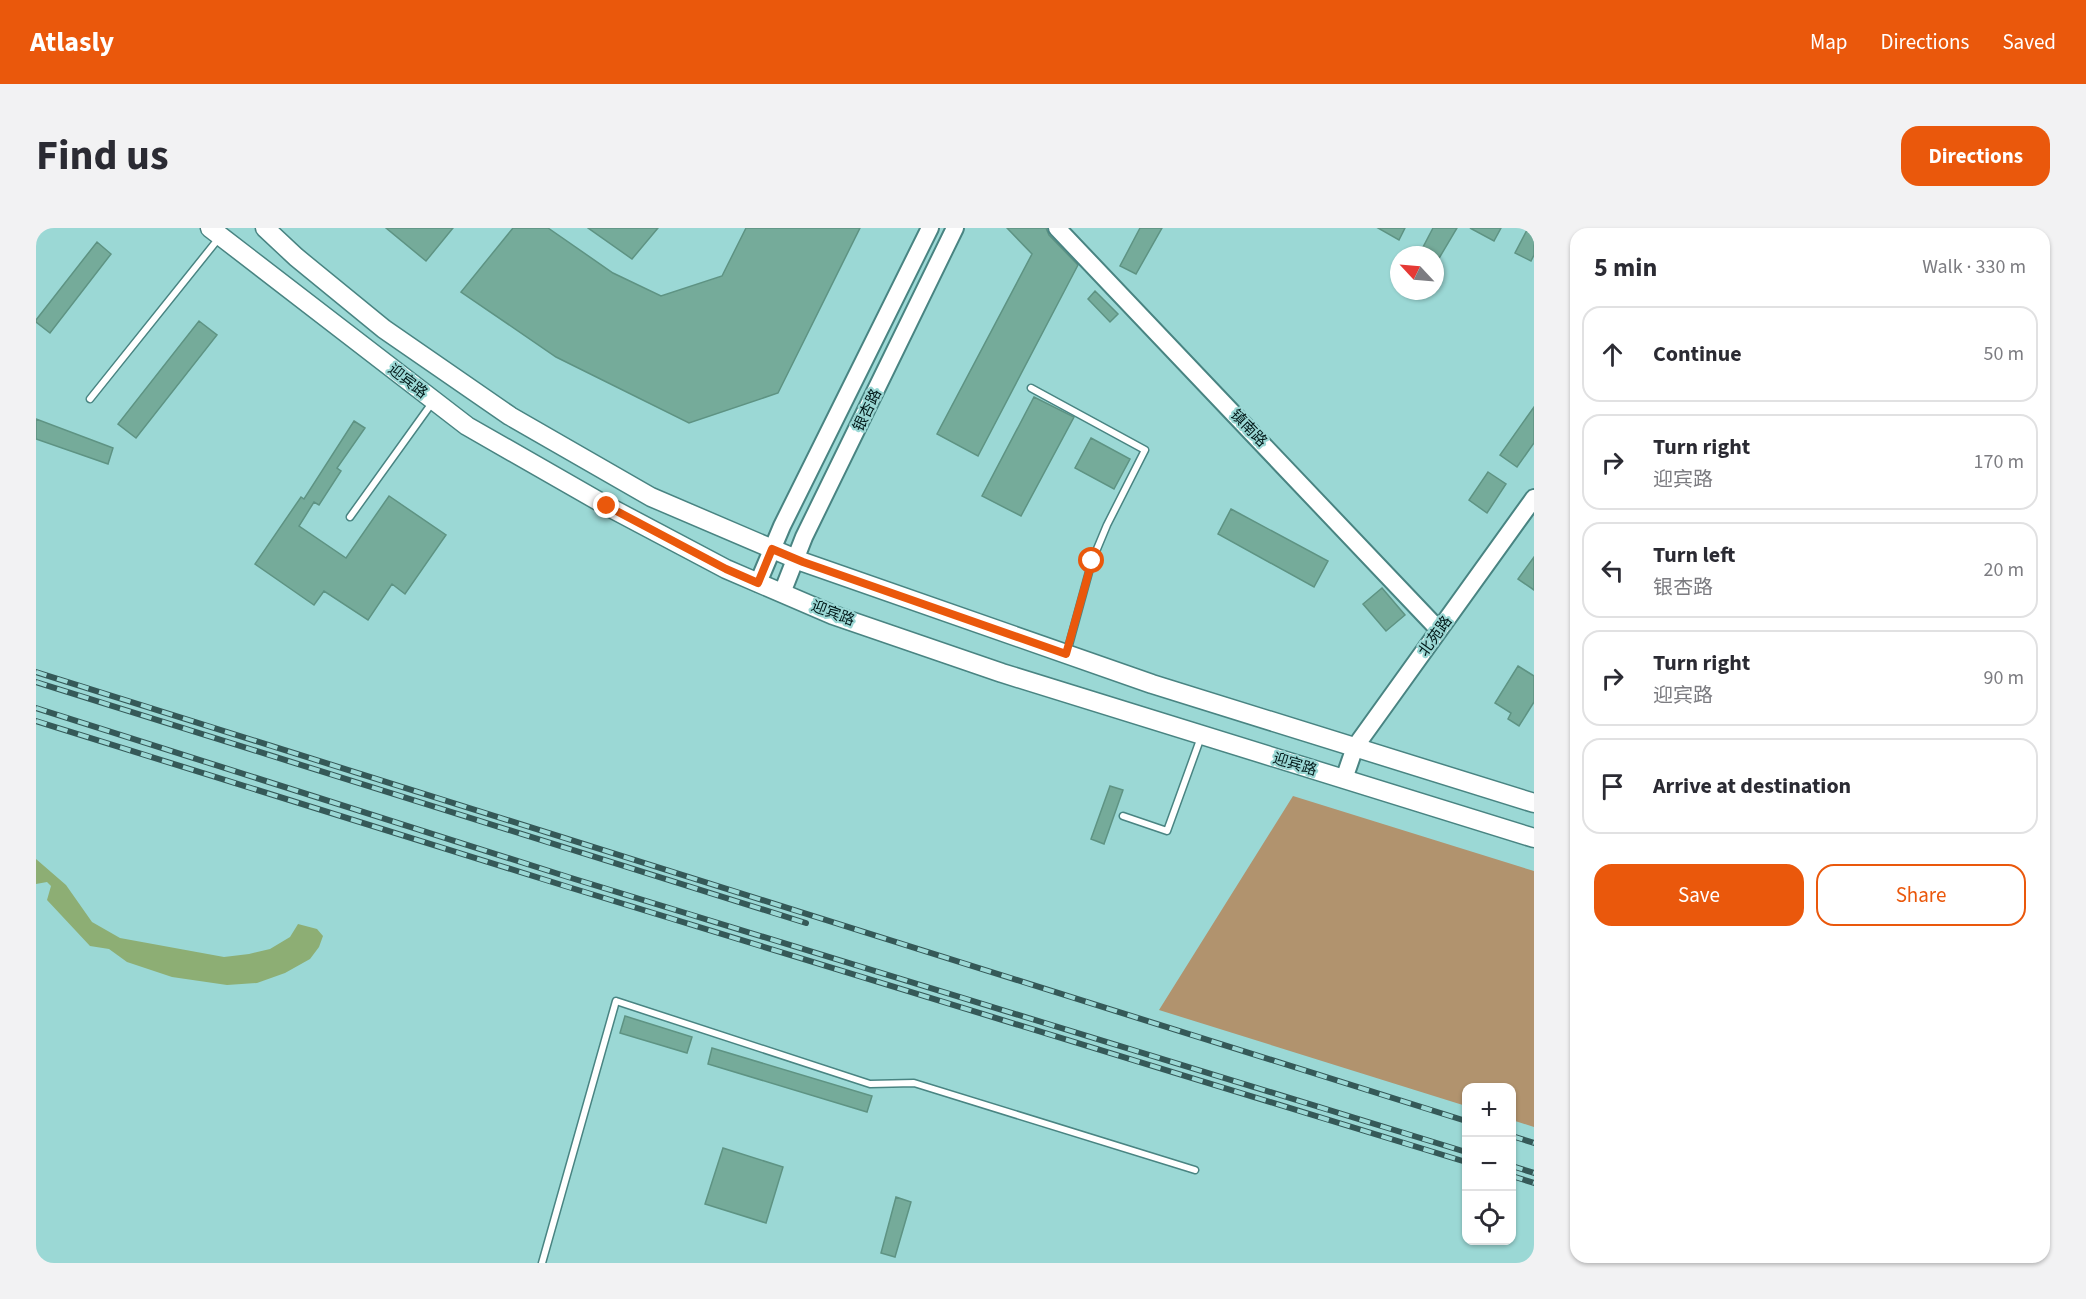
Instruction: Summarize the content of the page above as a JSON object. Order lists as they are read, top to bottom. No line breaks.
{"streets":{"main road":["迎宾路"],"street":["银杏路","镇南路","北苑路"]},"crossings":[["迎宾路","银杏路"],["迎宾路","北苑路"],["镇南路","北苑路"]],"north":"top left","page":{"header":"Atlasly","nav":["Map","Directions","Saved"],"title":"Find us","buttons":["Directions",["Save","Share"]],"heading":["5 min","Walk · 330 m"],"list":[["Continue","50 m"],["Turn right","迎宾路","170 m"],["Turn left","银杏路","20 m"],["Turn right","迎宾路","90 m"],"Arrive at destination"],"map_buttons":["+","−"]}}
